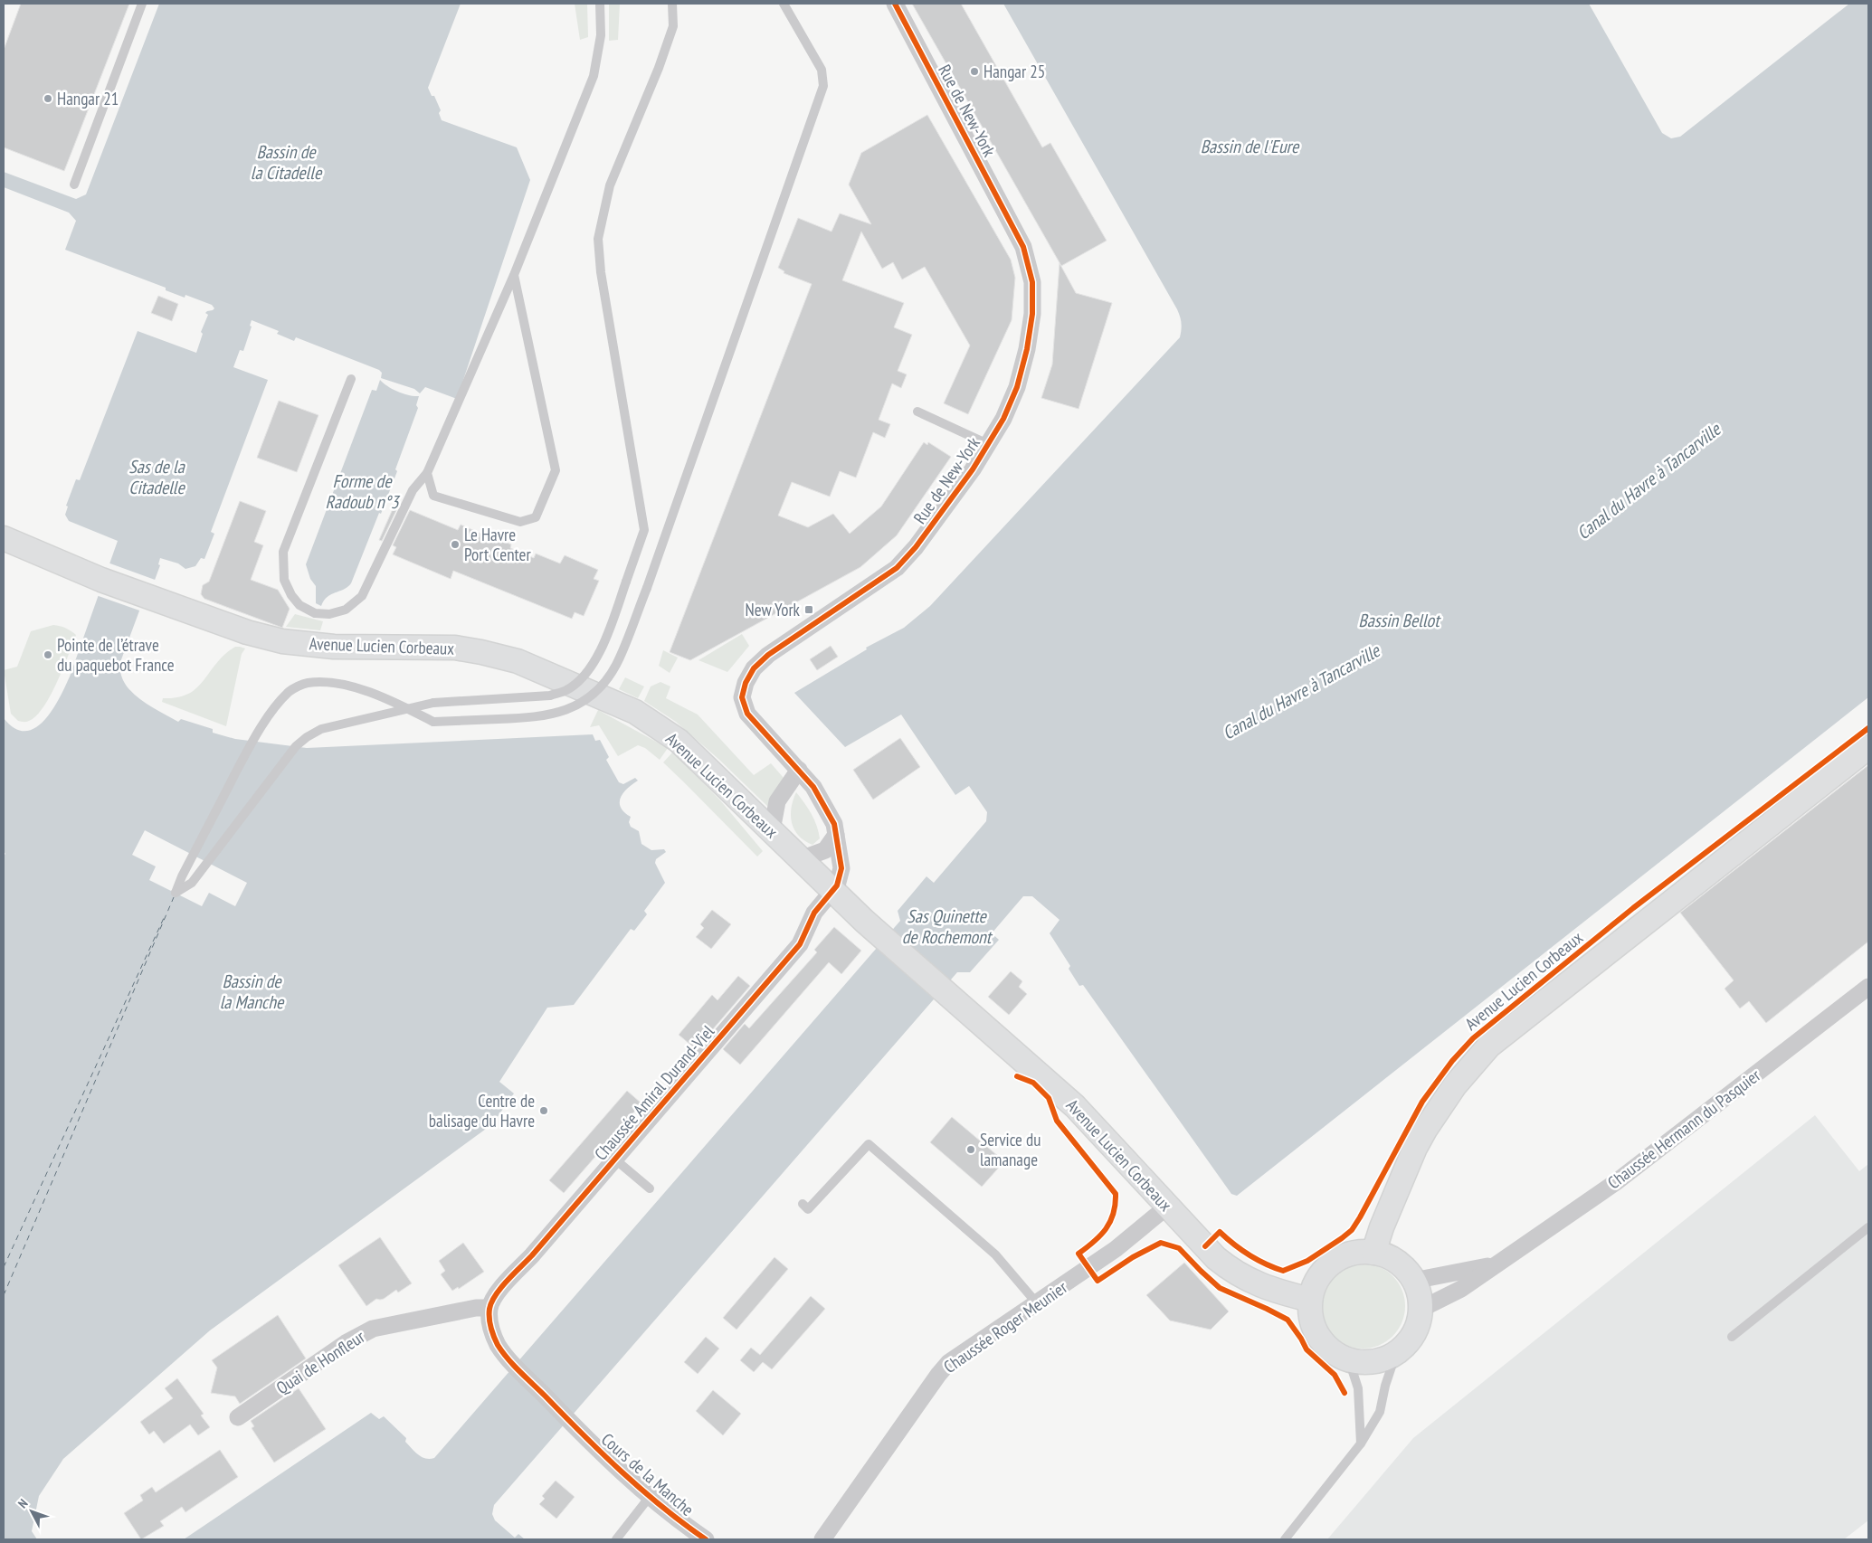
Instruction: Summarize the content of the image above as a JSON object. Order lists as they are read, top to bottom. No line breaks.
{"streets":{"main road":["Avenue Lucien Corbeaux"],"street":["Rue de New-York","Chaussée Amiral Durand-Viel","Chaussée Hermann du Pasquier","Chaussée Roger Meunier","Quai de Honfleur","Cours de la Manche"]},"crossings":[["Rue de New-York","Avenue Lucien Corbeaux"],["Rue de New-York","Chaussée Amiral Durand-Viel"],["Avenue Lucien Corbeaux","Chaussée Amiral Durand-Viel"],["Avenue Lucien Corbeaux","Chaussée Hermann du Pasquier"],["Avenue Lucien Corbeaux","Chaussée Roger Meunier"],["Chaussée Amiral Durand-Viel","Quai de Honfleur"],["Chaussée Amiral Durand-Viel","Cours de la Manche"],["Quai de Honfleur","Cours de la Manche"]],"water":["Bassin de l'Eure","Bassin de la Citadelle","Sas de la Citadelle","Forme de Radoub n°3","Canal du Havre à Tancarville","Bassin Bellot","Sas Quinette de Rochemont","Bassin de la Manche"],"places":{"other":["Hangar 25","Hangar 21","Le Havre Port Center","Pointe de l’étrave du paquebot France","Centre de balisage du Havre","Service du lamanage"],"transit":["New York"]},"north":"top left"}
